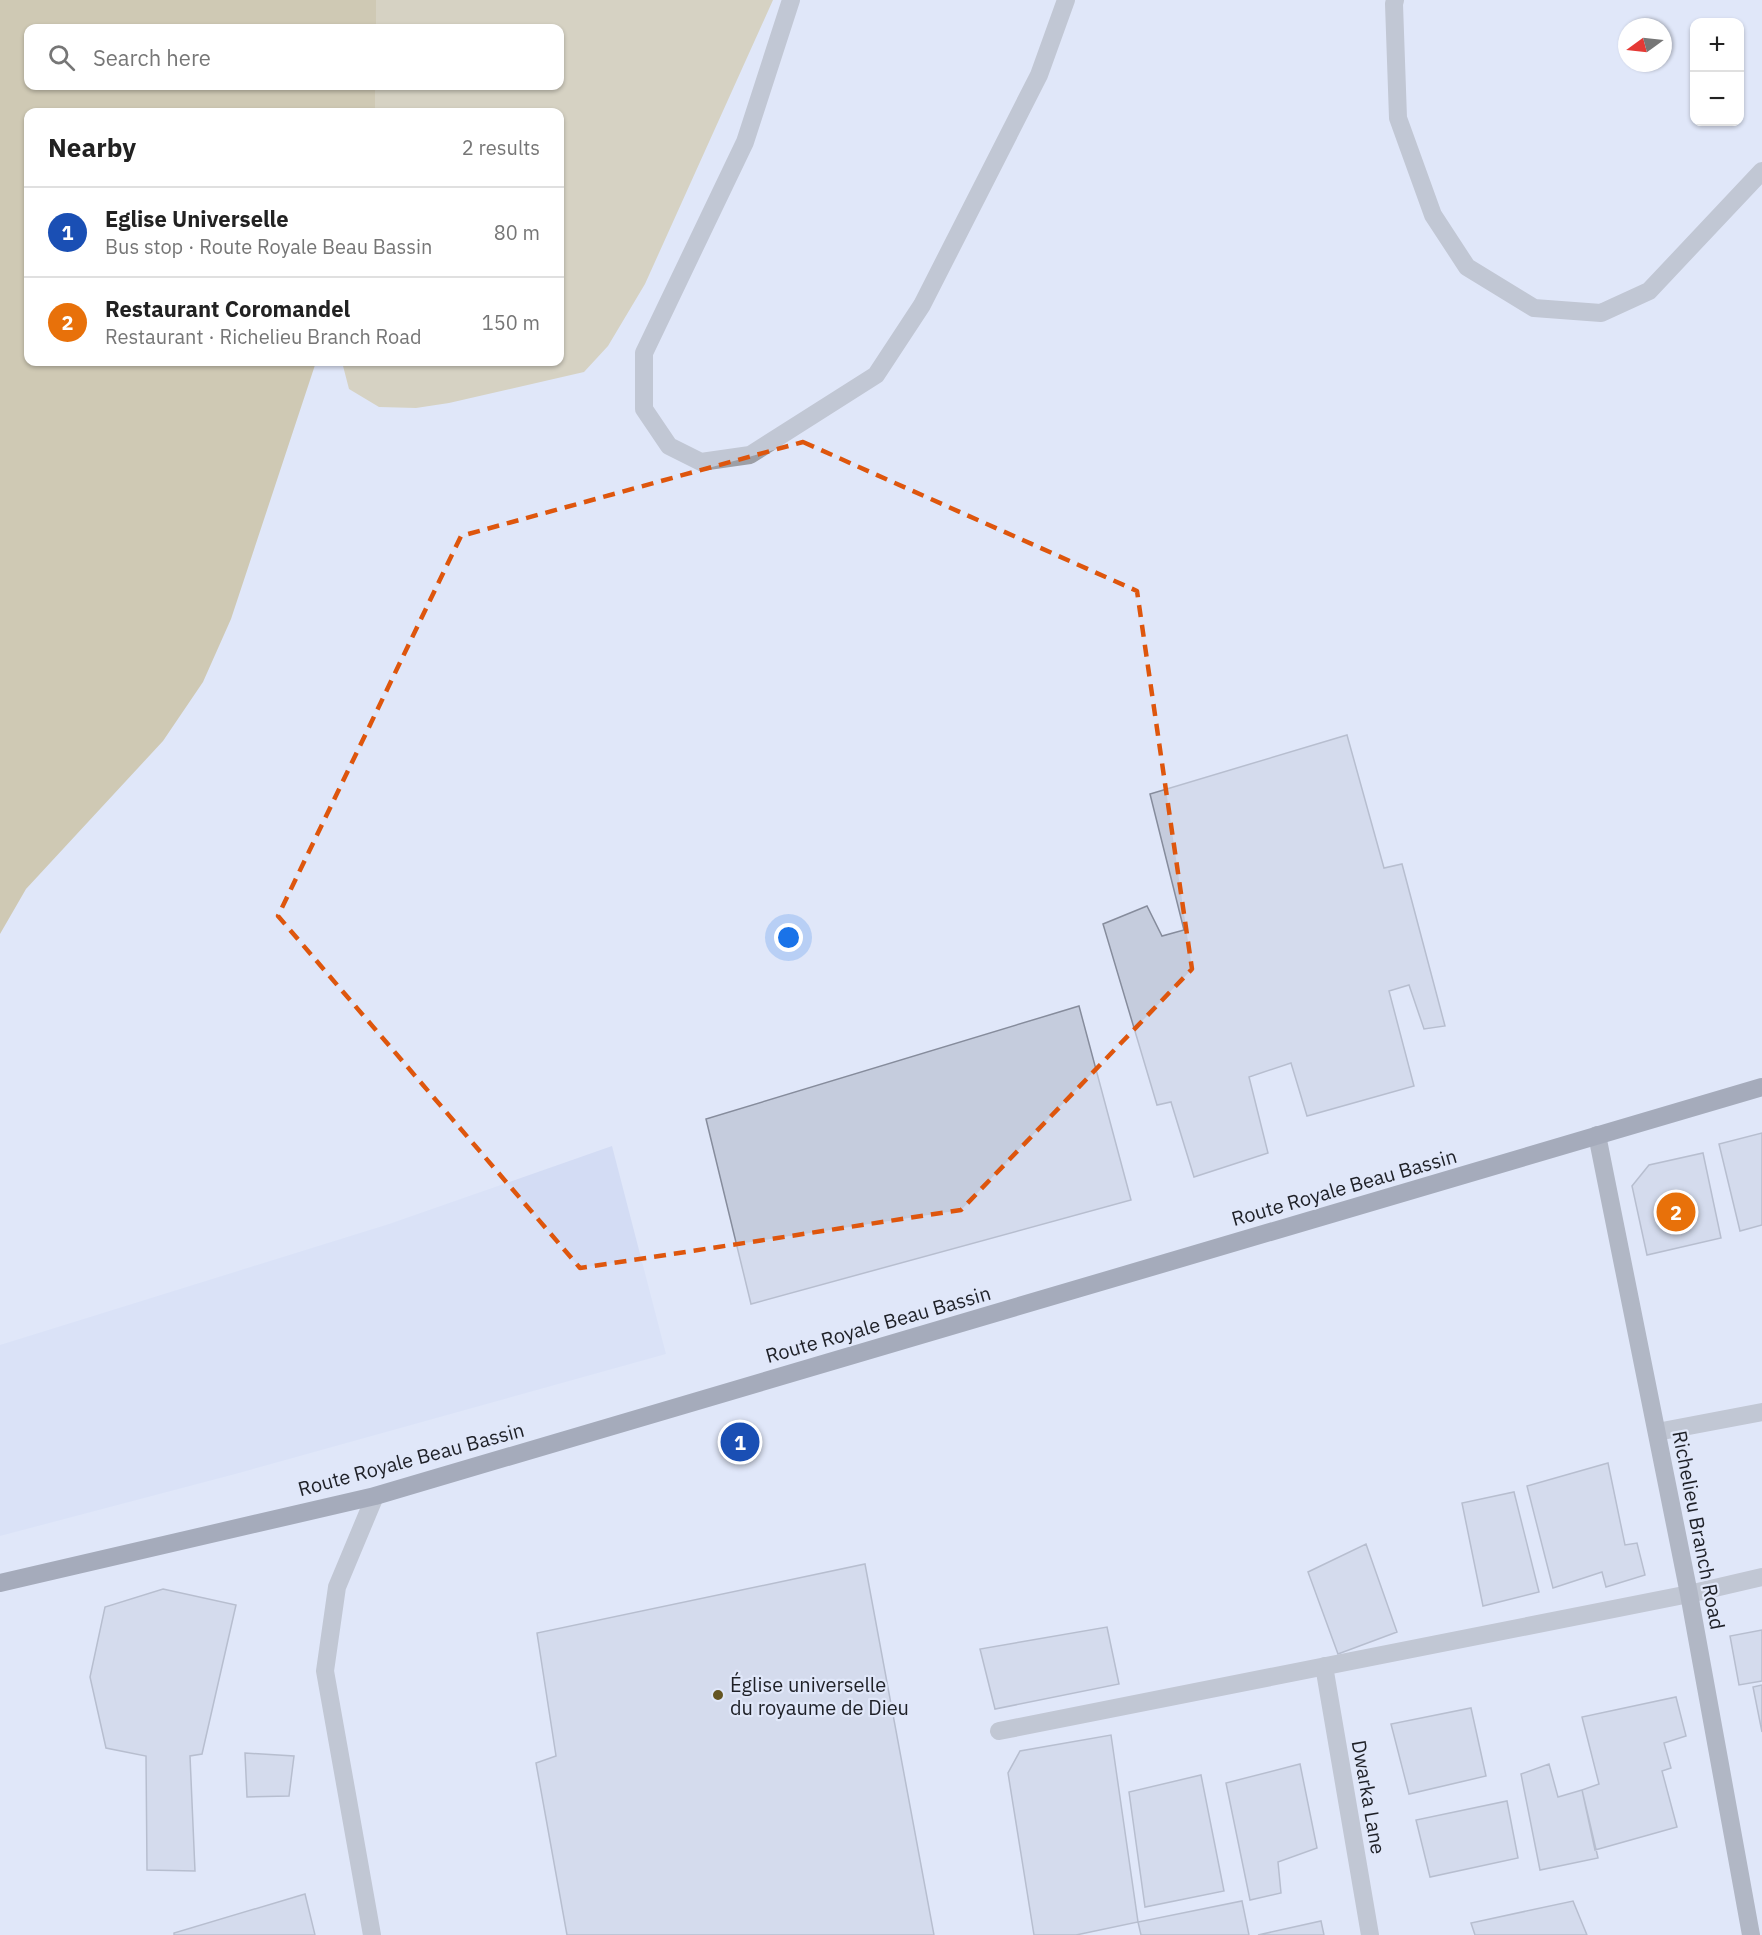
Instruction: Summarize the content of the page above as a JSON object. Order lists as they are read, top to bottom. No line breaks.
{"streets":{"main road":["Route Royale Beau Bassin","Richelieu Branch Road"],"street":["Dwarka Lane"]},"crossings":[["Route Royale Beau Bassin","Richelieu Branch Road"]],"places":["Église universelle du royaume de Dieu"],"north":"left","page":{"map_buttons":["+","−"],"search":"Search here","heading":["Nearby","2 results"],"list":[{"mark":"1","name":"Eglise Universelle","note":"Bus stop · Route Royale Beau Bassin","value":"80 m"},{"mark":"2","name":"Restaurant Coromandel","note":"Restaurant · Richelieu Branch Road","value":"150 m"}],"pins":["2","1"]}}
